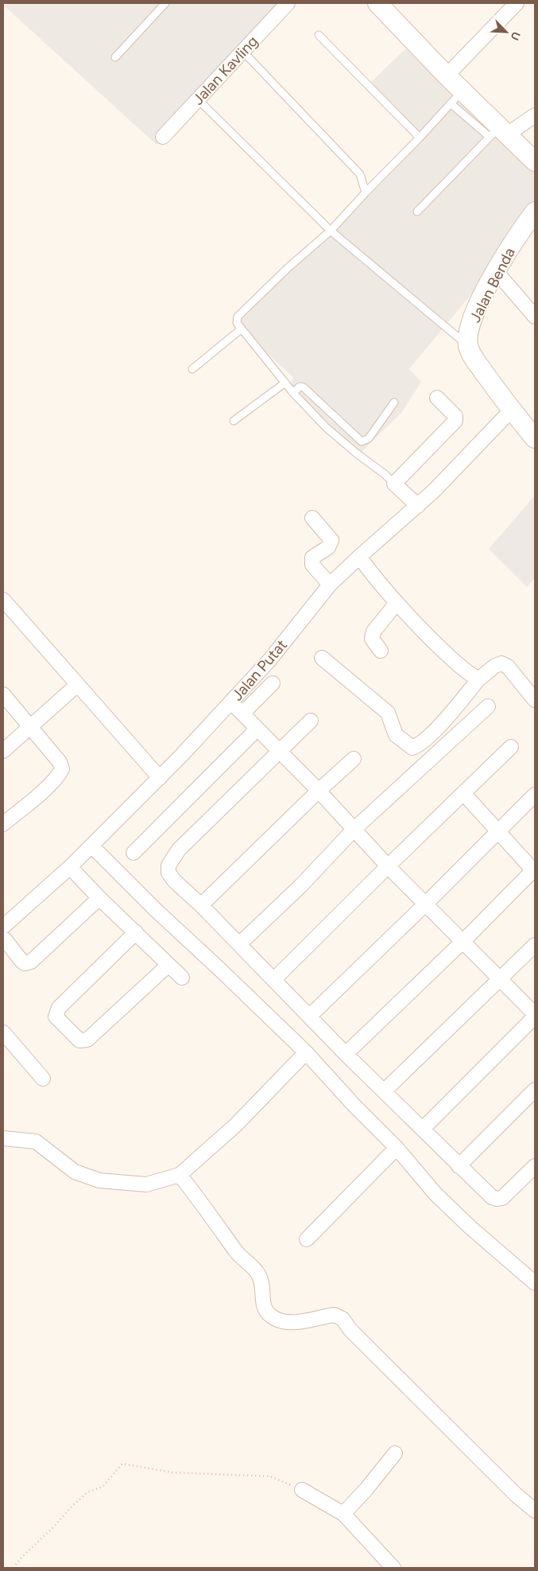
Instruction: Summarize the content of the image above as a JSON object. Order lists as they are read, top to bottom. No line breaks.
{"streets":{"street":["Jalan Kavling","Jalan Benda","Jalan Putat"]},"north":"bottom right"}
